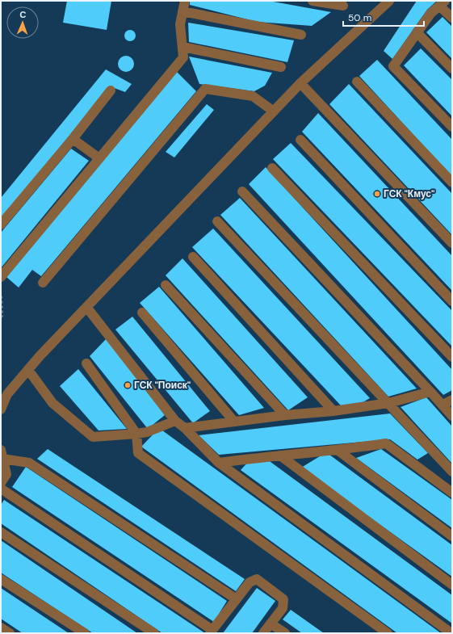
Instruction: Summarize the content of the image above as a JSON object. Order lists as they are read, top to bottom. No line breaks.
{"places":["ГСК \"Кмус\"","ГСК \"Поиск\""],"scale_bar":"50 m","north":"top"}
